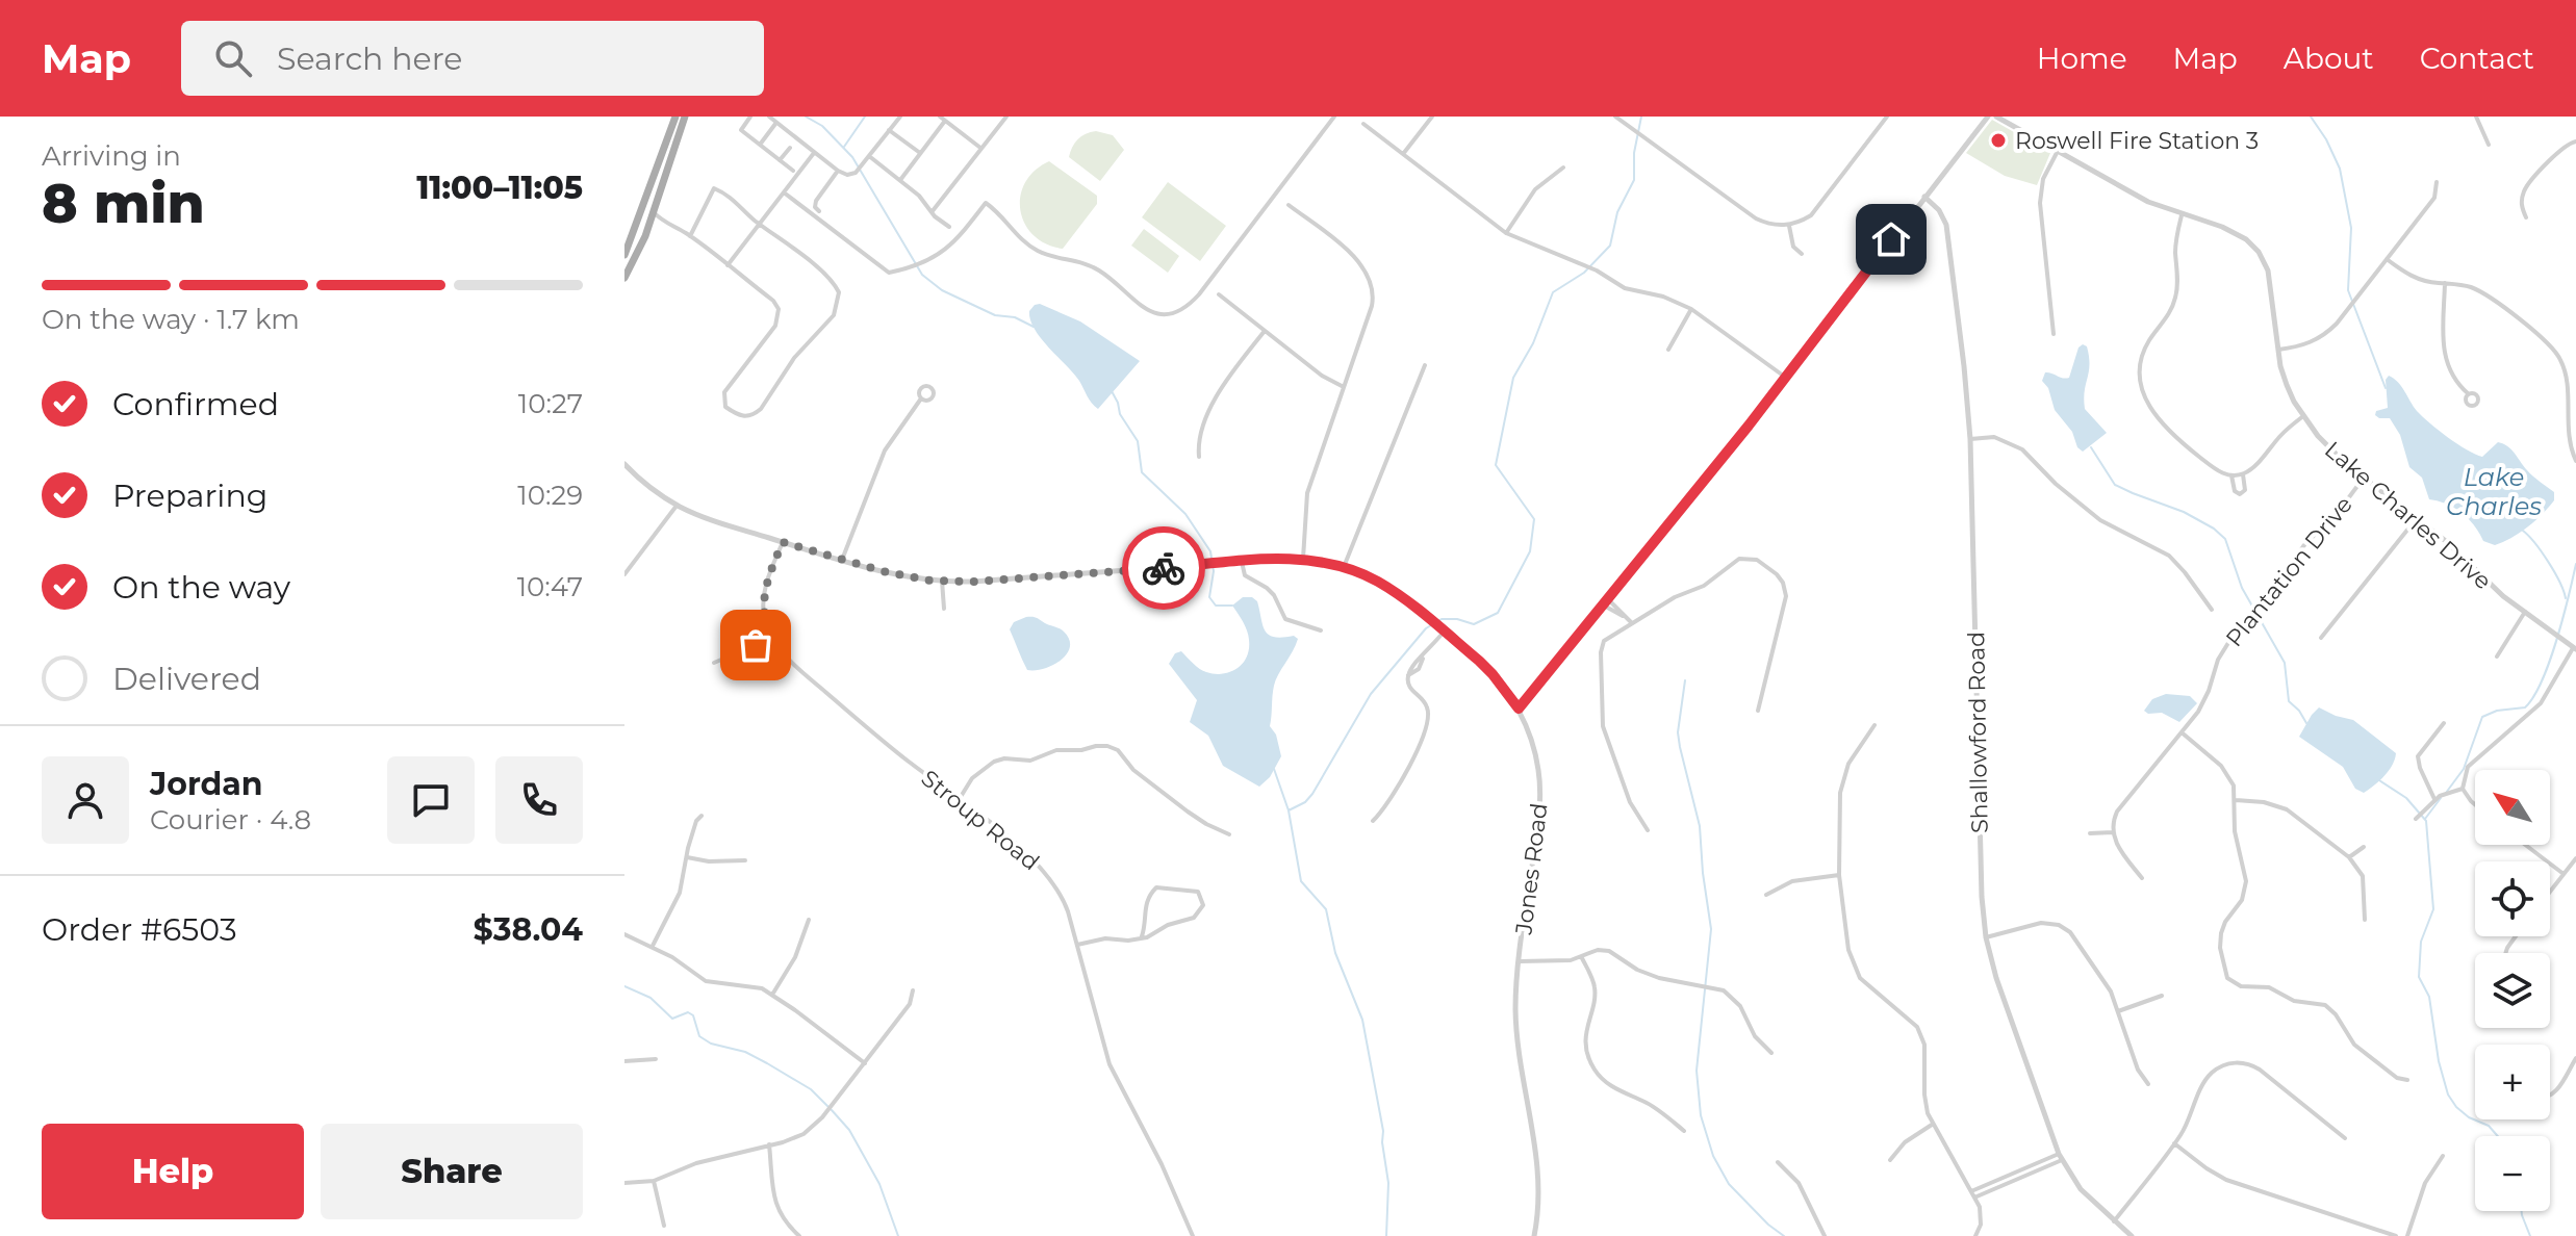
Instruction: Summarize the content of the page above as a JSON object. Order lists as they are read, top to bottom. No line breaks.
{"streets":{"street":["Lake Charles Drive","Plantation Drive","Shallowford Road","Stroup Road","Jones Road"]},"crossings":[["Lake Charles Drive","Plantation Drive"],["Stroup Road","Jones Road"]],"water":["Lake Charles"],"places":["Roswell Fire Station 3"],"north":"top left","page":{"header":"Map","search":"Search here","nav":["Home","Map","About","Contact"],"heading":["8 min","Arriving in","11:00–11:05"],"panel":["Jordan","Courier · 4.8","Order #6503","$38.04"],"bar":"On the way · 1.7 km","list":[["Confirmed","10:27"],["Preparing","10:29"],["On the way","10:47"],"Delivered"],"map_buttons":["+","−"],"buttons":["Help","Share"]}}
